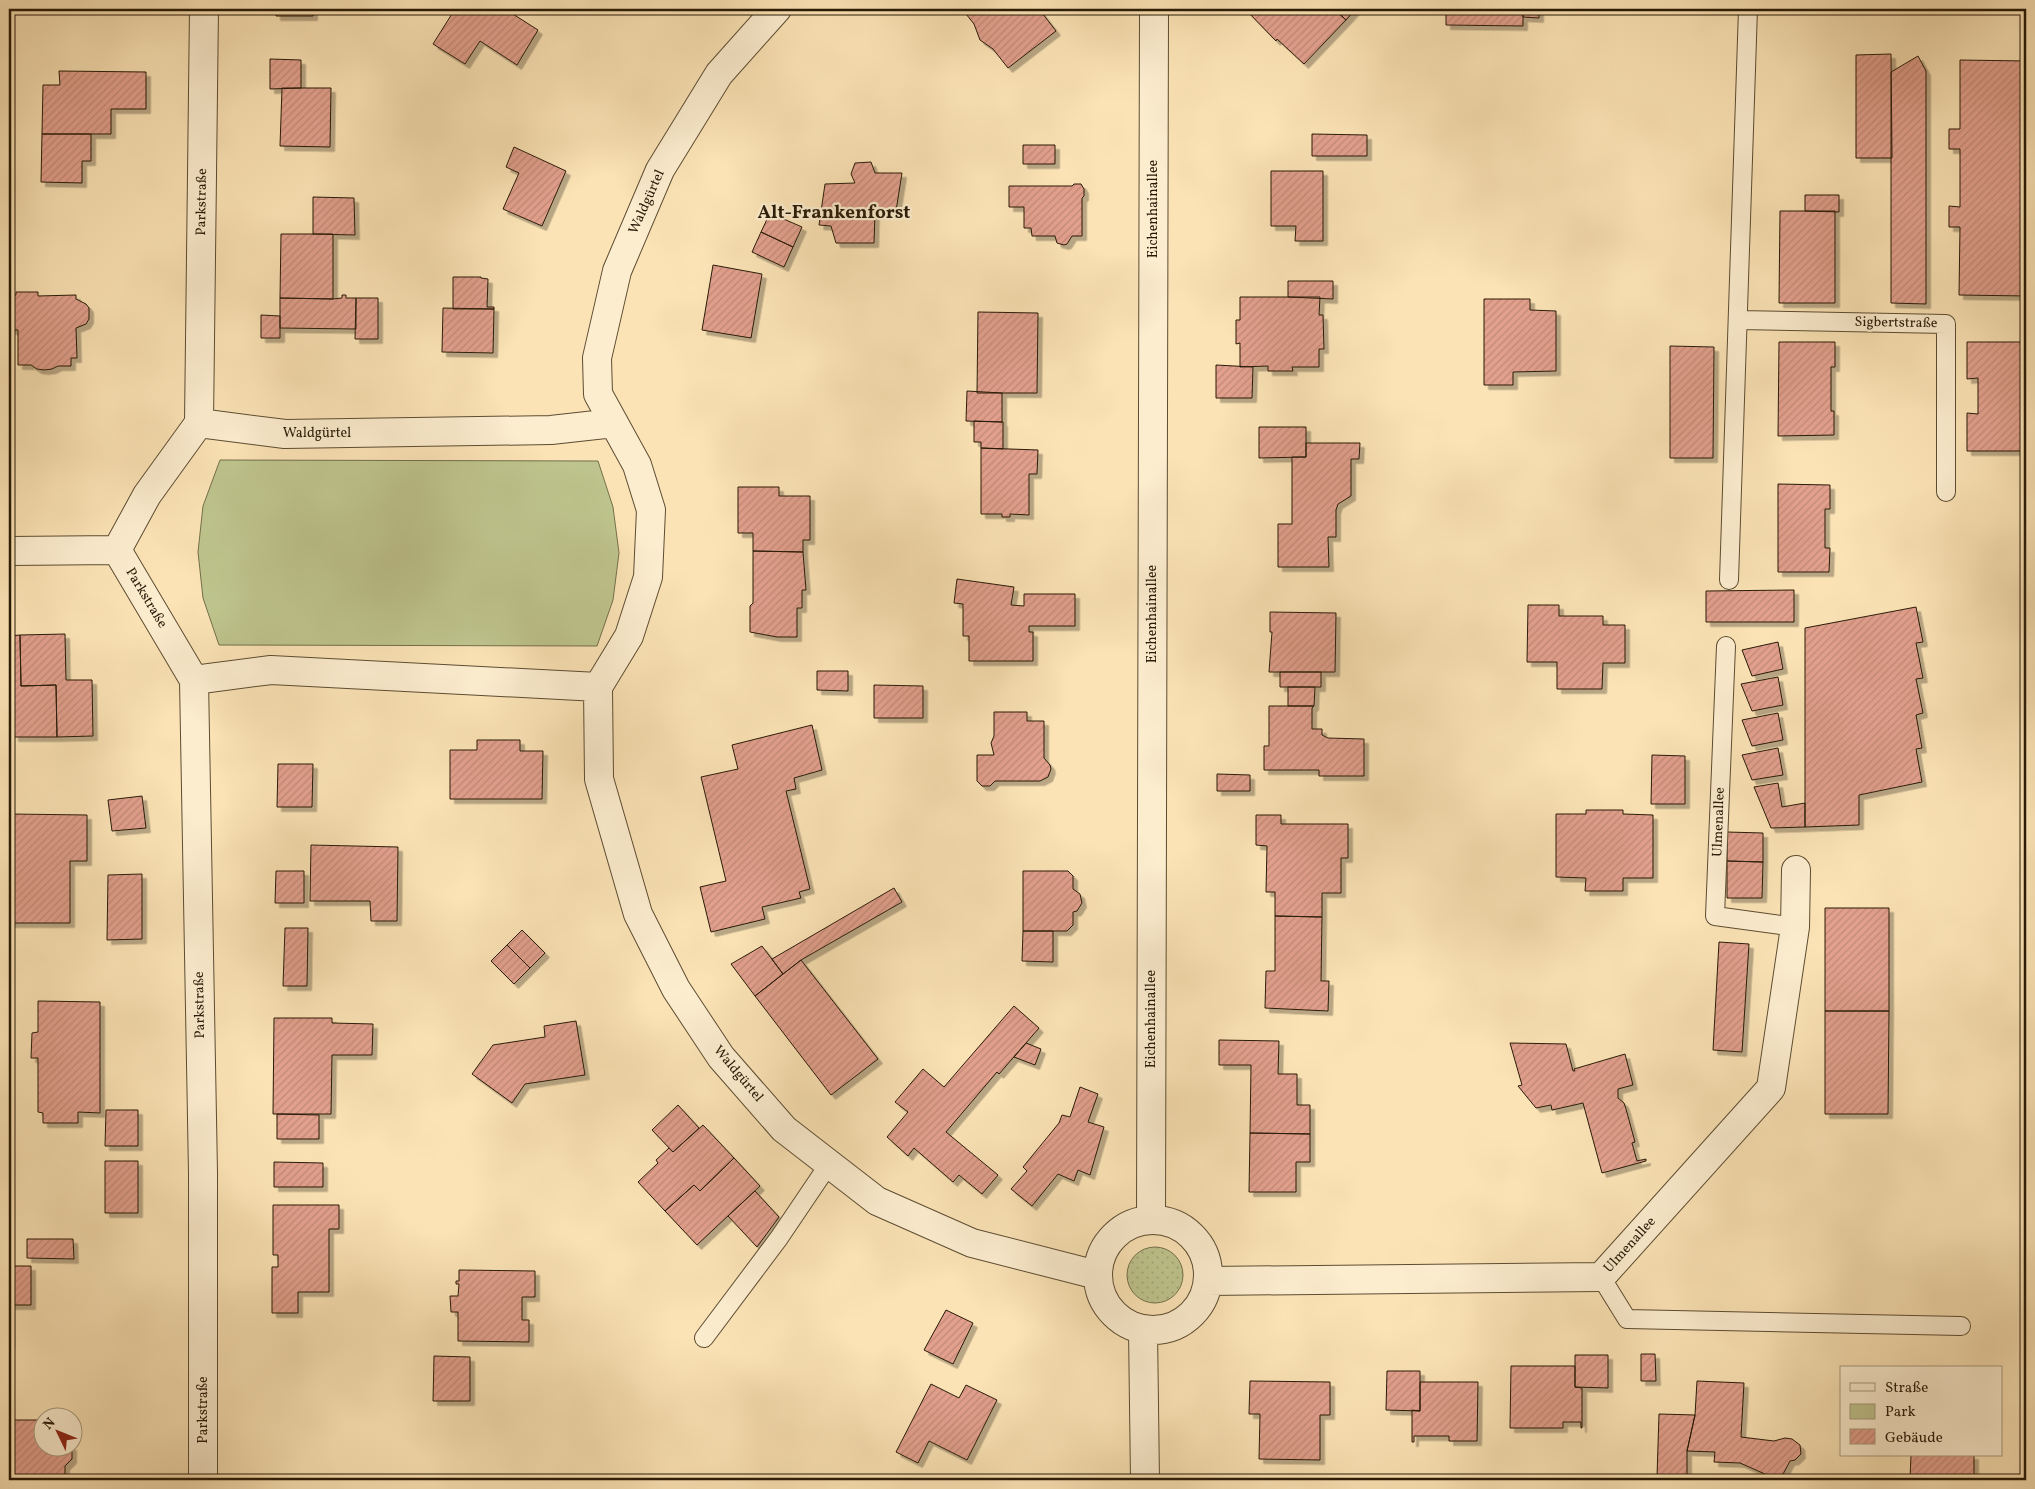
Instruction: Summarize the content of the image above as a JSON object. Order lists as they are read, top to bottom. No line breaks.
{"streets":{"street":["Parkstraße","Waldgürtel","Eichenhainallee","Ulmenallee"],"lane":["Sigbertstraße"]},"crossings":[["Parkstraße","Waldgürtel"],["Waldgürtel","Eichenhainallee"],["Waldgürtel","Ulmenallee"],["Eichenhainallee","Ulmenallee"]],"districts":["Alt-Frankenforst"],"legend":["Straße","Park","Gebäude"],"north":"top left"}
